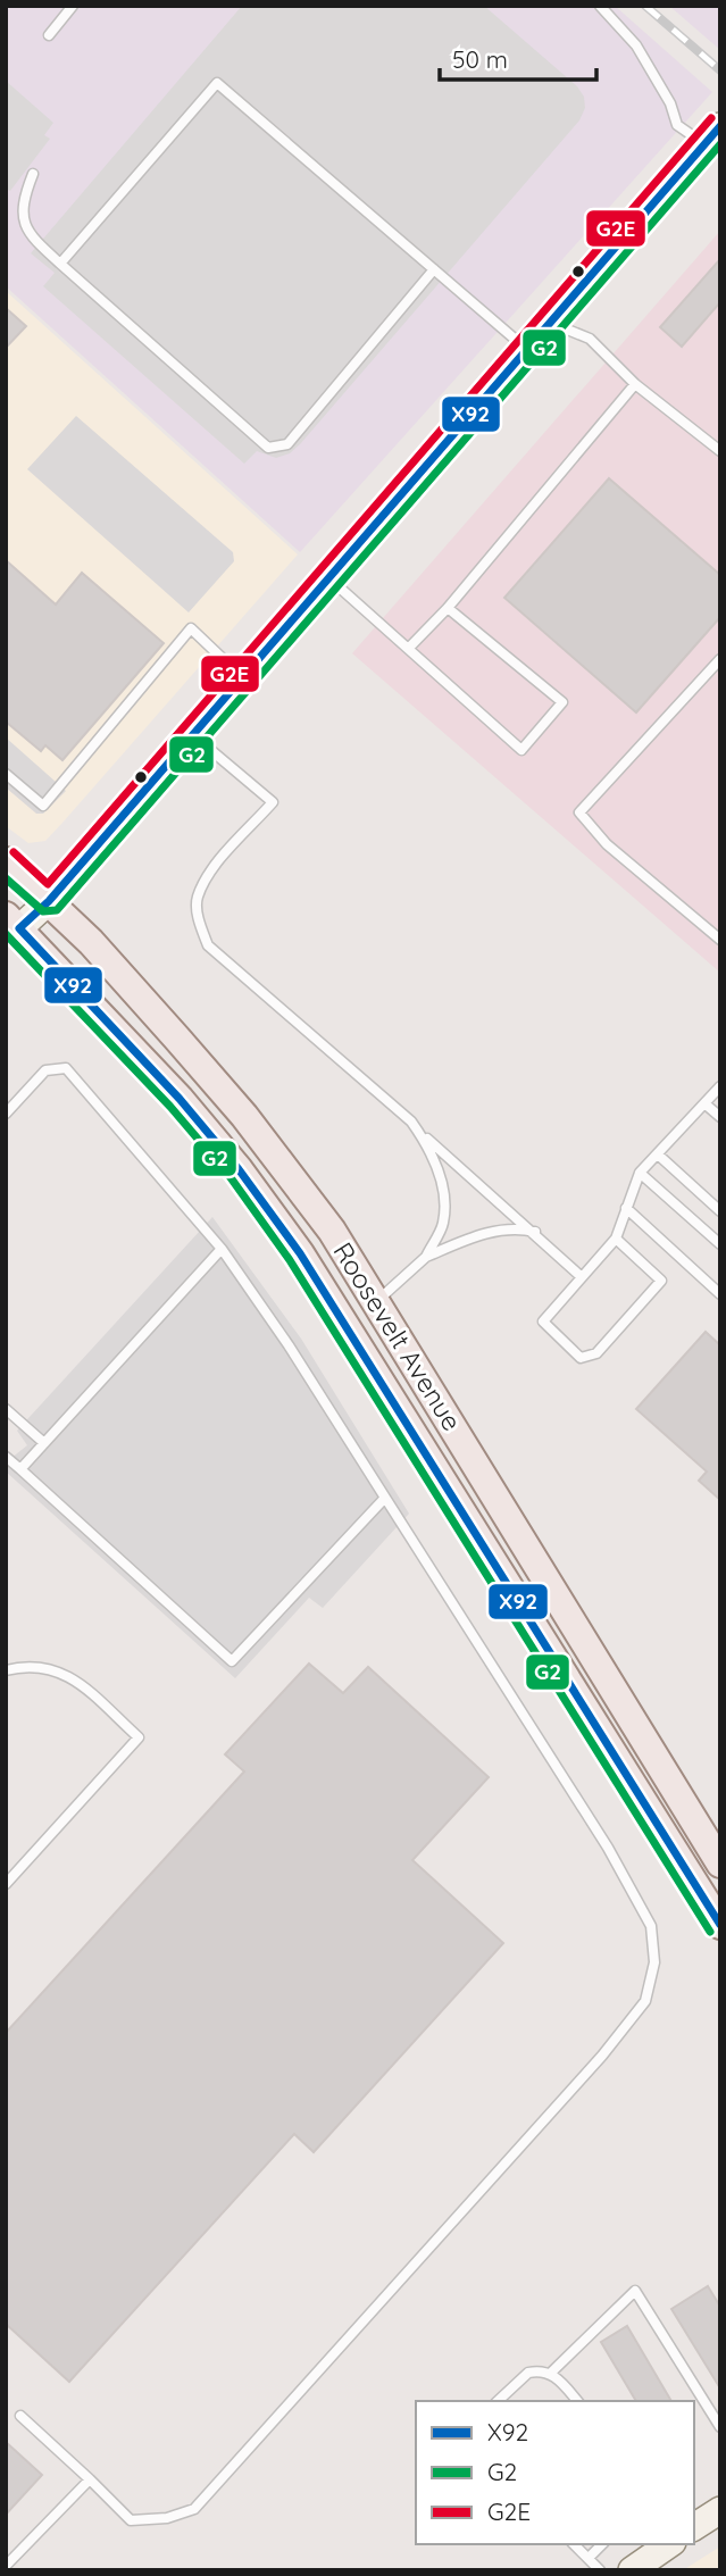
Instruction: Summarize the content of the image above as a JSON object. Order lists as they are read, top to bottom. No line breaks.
{"streets":{"main road":["Roosevelt Avenue"]},"lines":["transit line G2E","transit line X92","transit line G2"],"legend":["X92","G2","G2E"],"scale_bar":"50 m"}
